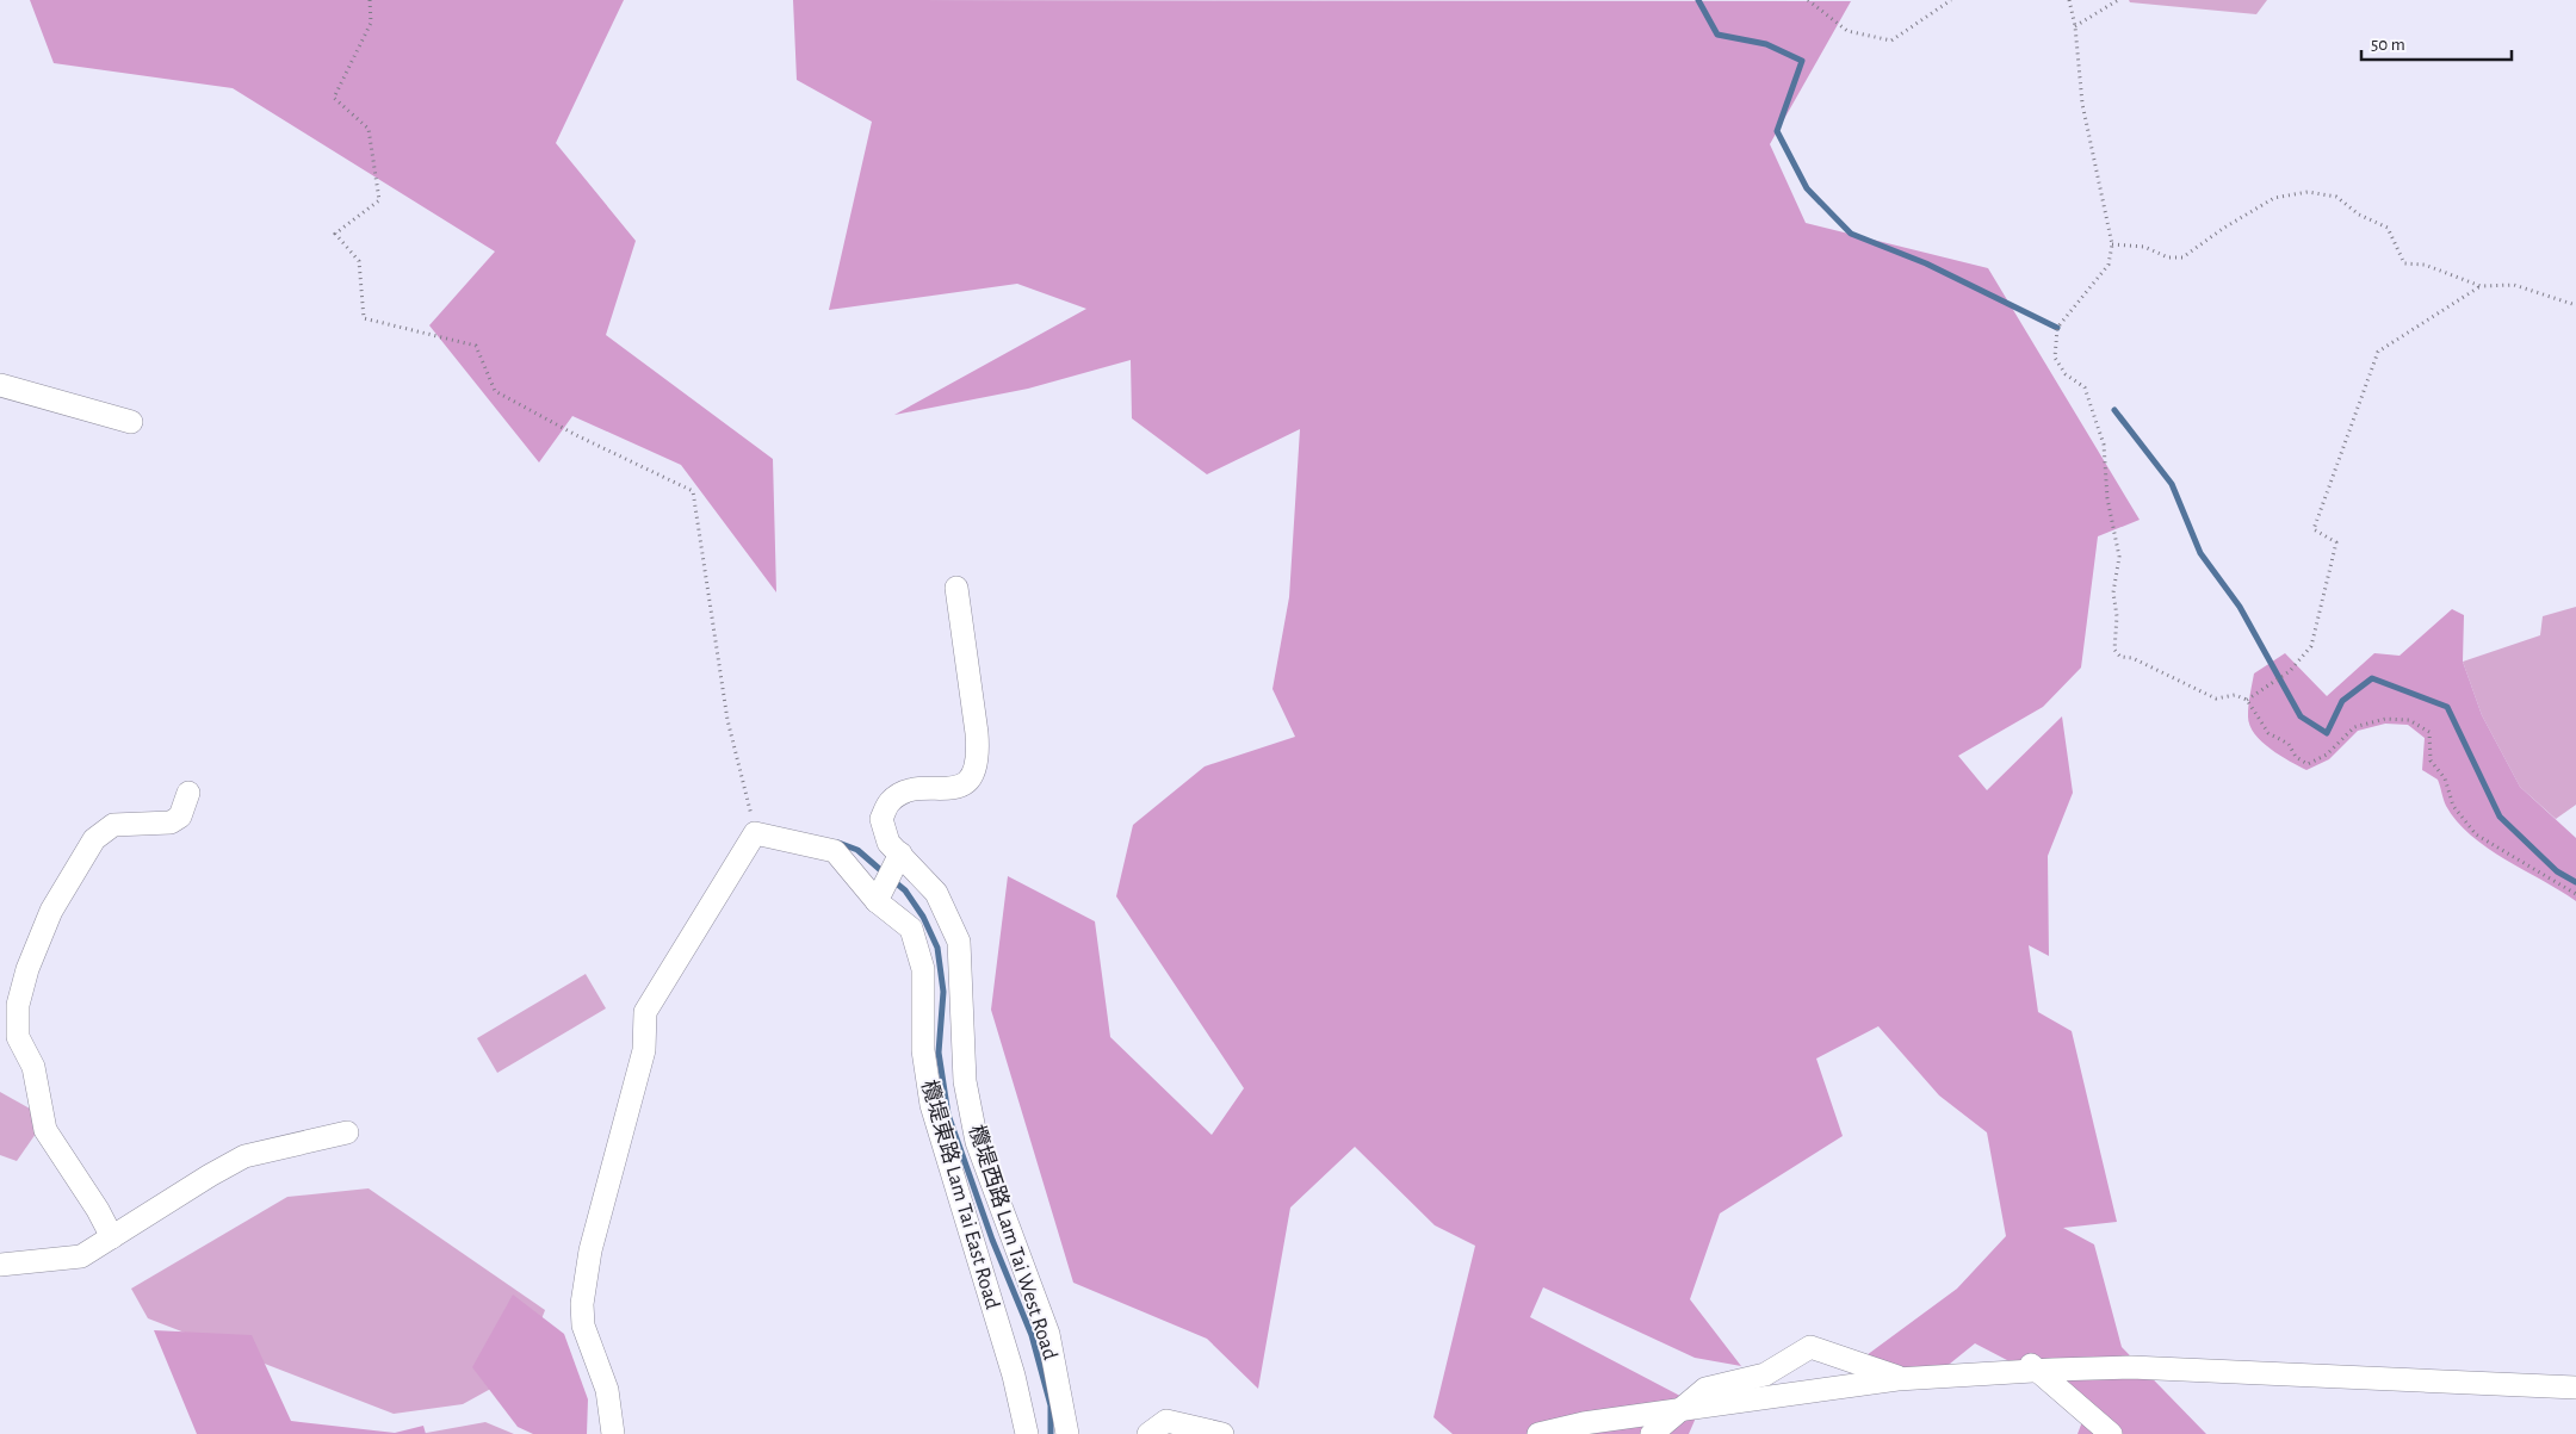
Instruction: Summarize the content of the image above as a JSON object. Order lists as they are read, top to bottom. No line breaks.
{"streets":{"street":["欖堤東路 Lam Tai East Road","欖堤西路 Lam Tai West Road"]},"scale_bar":"50 m"}
